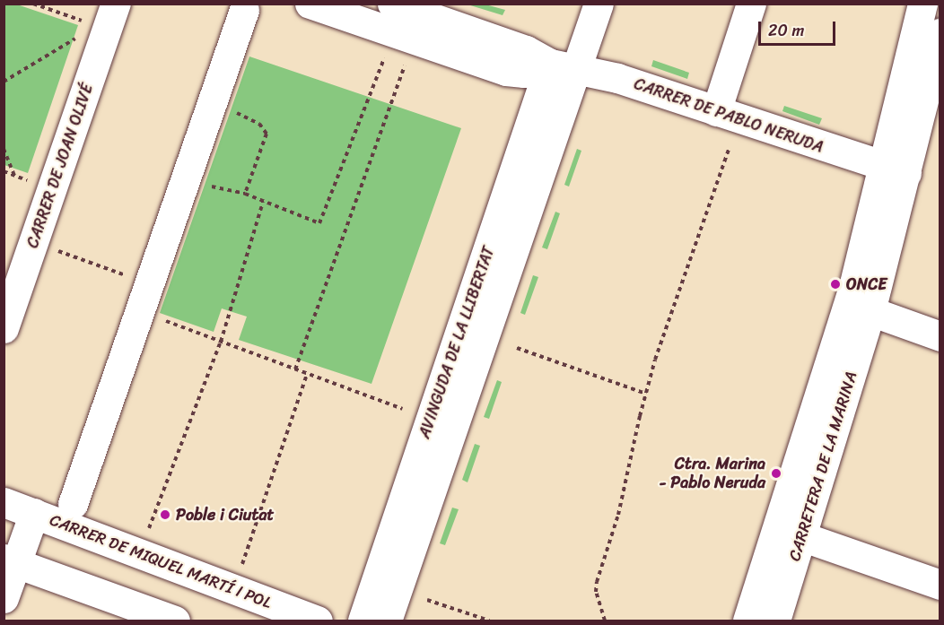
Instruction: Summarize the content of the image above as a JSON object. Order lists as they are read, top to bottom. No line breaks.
{"streets":{"street":["CARRER DE PABLO NERUDA","CARRER DE JOAN OLIVÉ","AVINGUDA DE LA LLIBERTAT","CARRETERA DE LA MARINA","CARRER DE MIQUEL MARTÍ I POL"]},"crossings":[["CARRER DE PABLO NERUDA","AVINGUDA DE LA LLIBERTAT"],["CARRER DE PABLO NERUDA","CARRETERA DE LA MARINA"]],"places":["ONCE","Ctra. Marina - Pablo Neruda","Poble i Ciutat"],"scale_bar":"20 m"}
